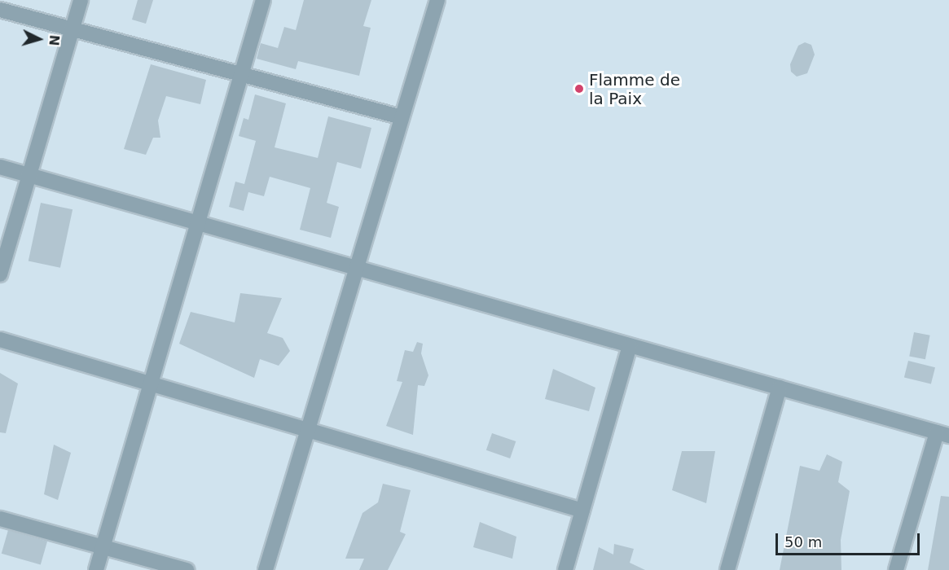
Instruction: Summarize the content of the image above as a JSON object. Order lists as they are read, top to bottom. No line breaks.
{"places":["Flamme de la Paix"],"scale_bar":"50 m","north":"right"}
